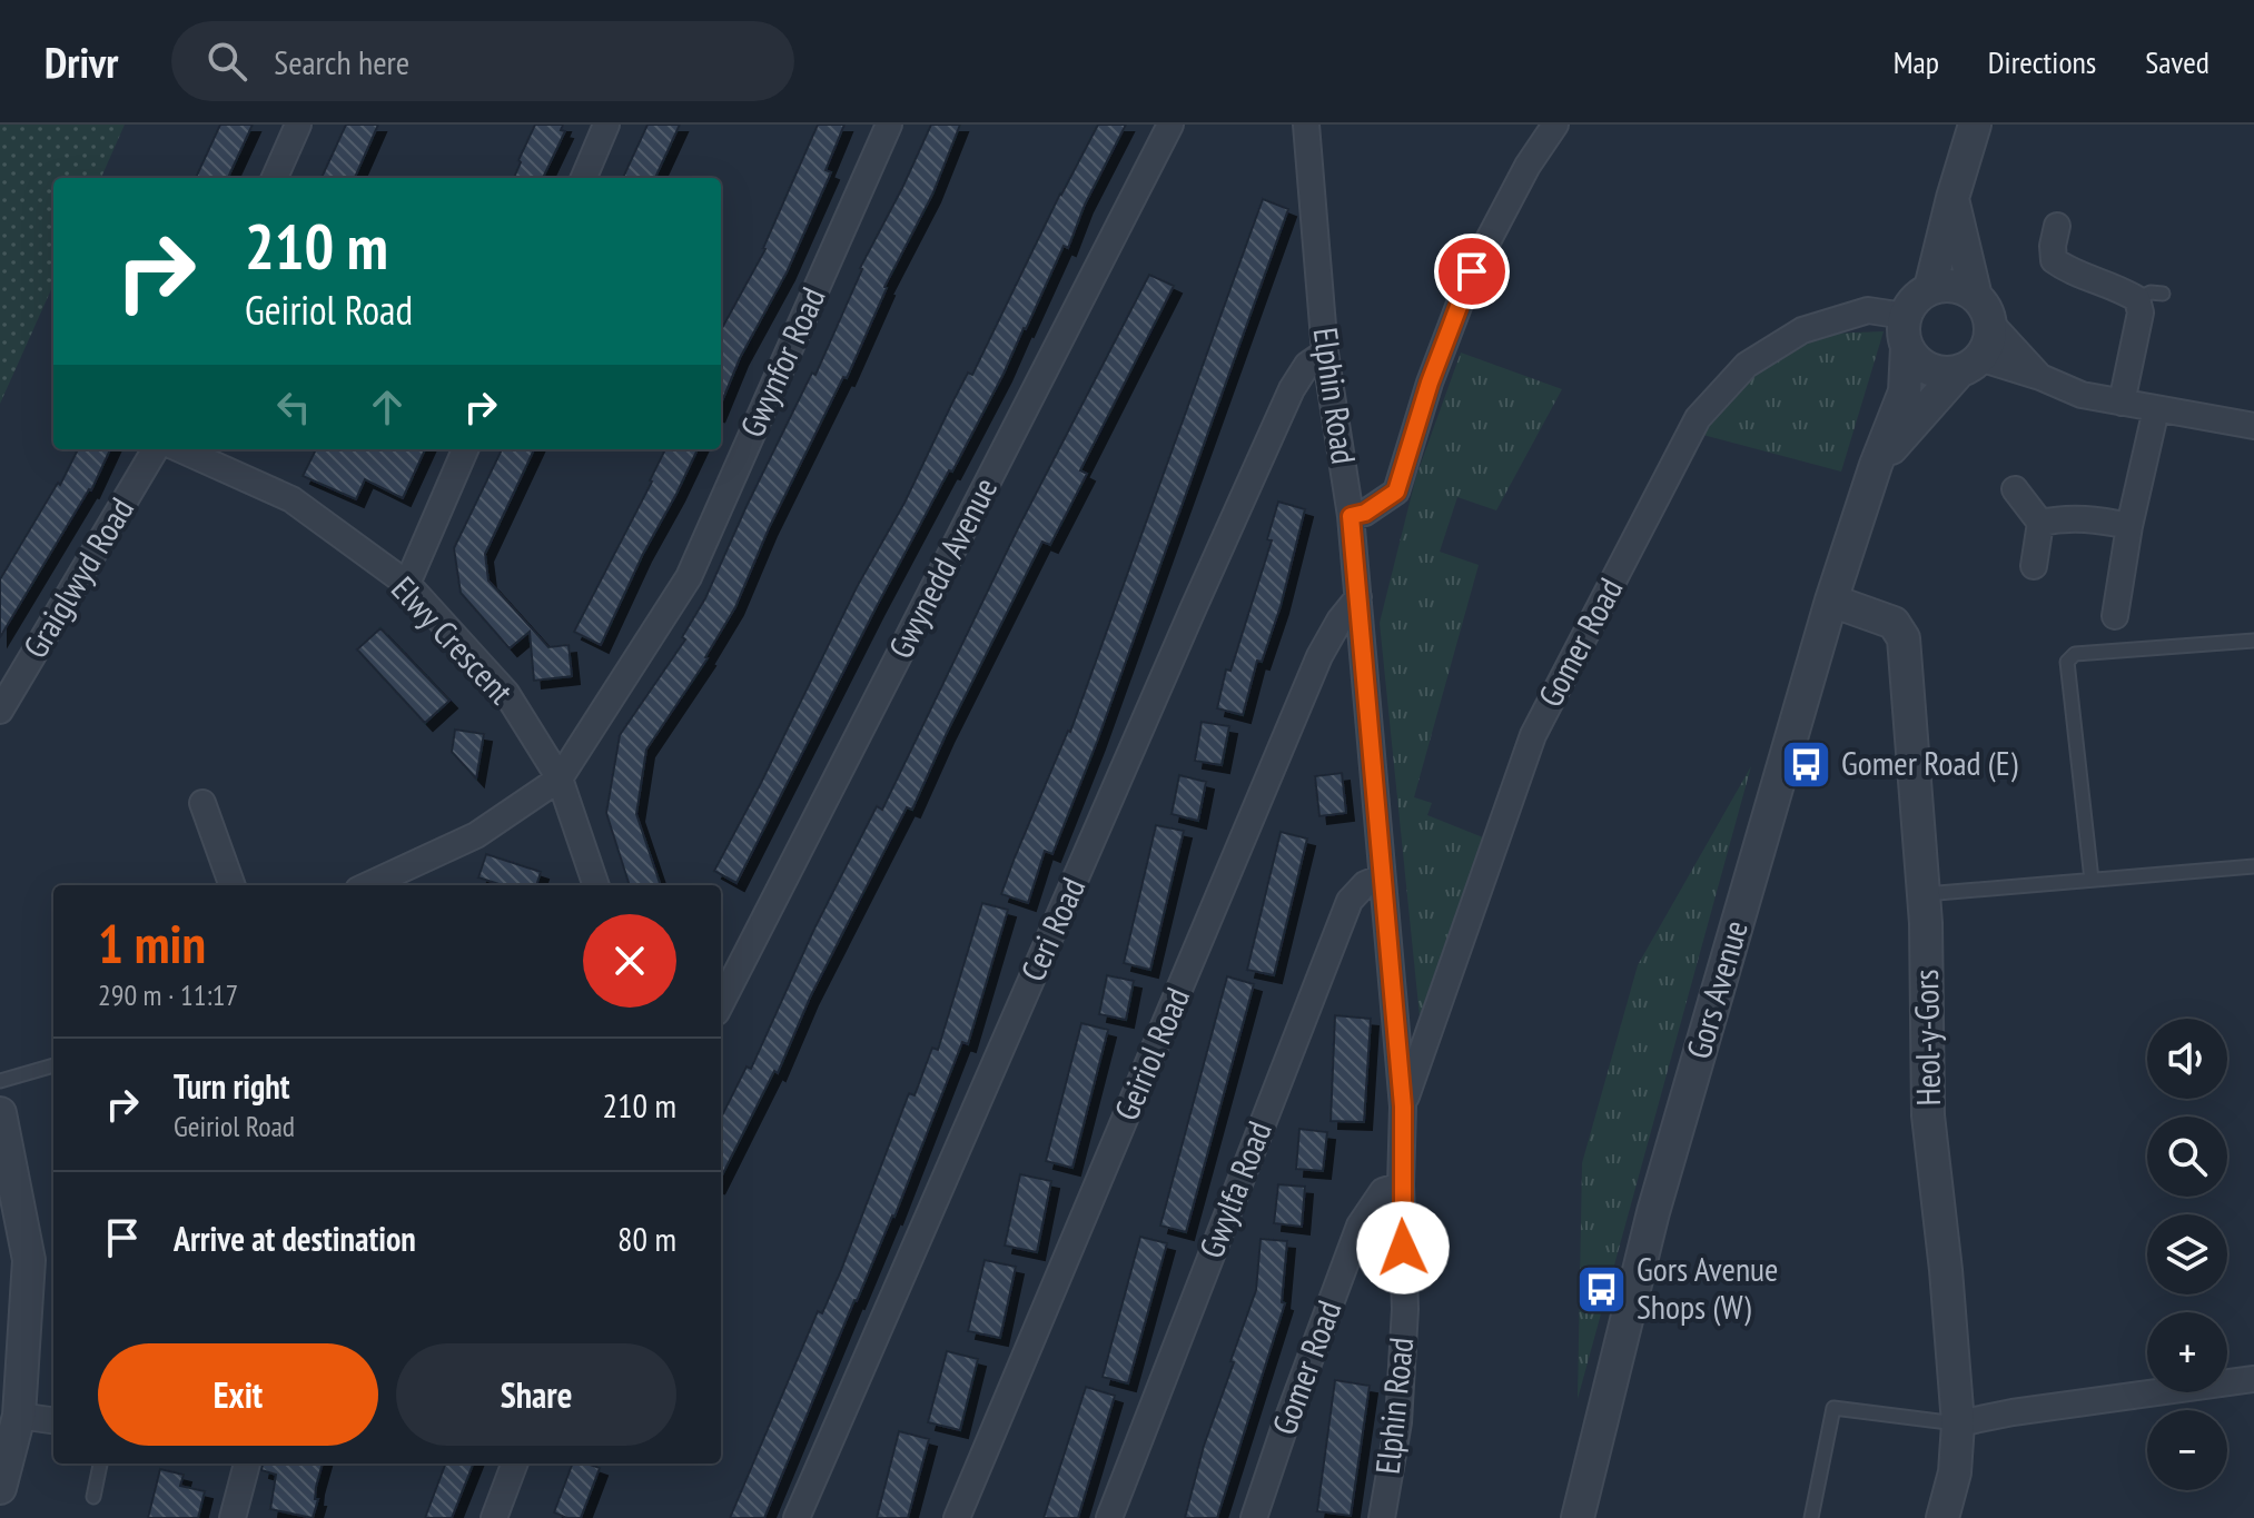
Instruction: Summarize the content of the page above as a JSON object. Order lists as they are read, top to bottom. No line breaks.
{"streets":{"street":["Gwynfor Road","Elphin Road","Gwynedd Avenue","Graiglwyd Road","Elwy Crescent","Gomer Road","Ceri Road","Gors Avenue","Heol-y-Gors","Geiriol Road","Gwylfa Road"]},"crossings":[["Gwynfor Road","Elwy Crescent"],["Elphin Road","Gomer Road"],["Elphin Road","Ceri Road"],["Elphin Road","Geiriol Road"],["Elphin Road","Gwylfa Road"],["Gomer Road","Gors Avenue"],["Gors Avenue","Heol-y-Gors"]],"places":{"bus stop":["Gomer Road (E)","Gors Avenue Shops (W)"]},"page":{"header":"Drivr","search":"Search here","nav":["Map","Directions","Saved"],"turn":["210 m","Geiriol Road"],"heading":["1 min","290 m · 11:17"],"map_buttons":["+","−"],"list":[{"name":"Turn right","note":"Geiriol Road","value":"210 m"},{"name":"Arrive at destination","value":"80 m"}],"buttons":["Exit","Share"]}}
